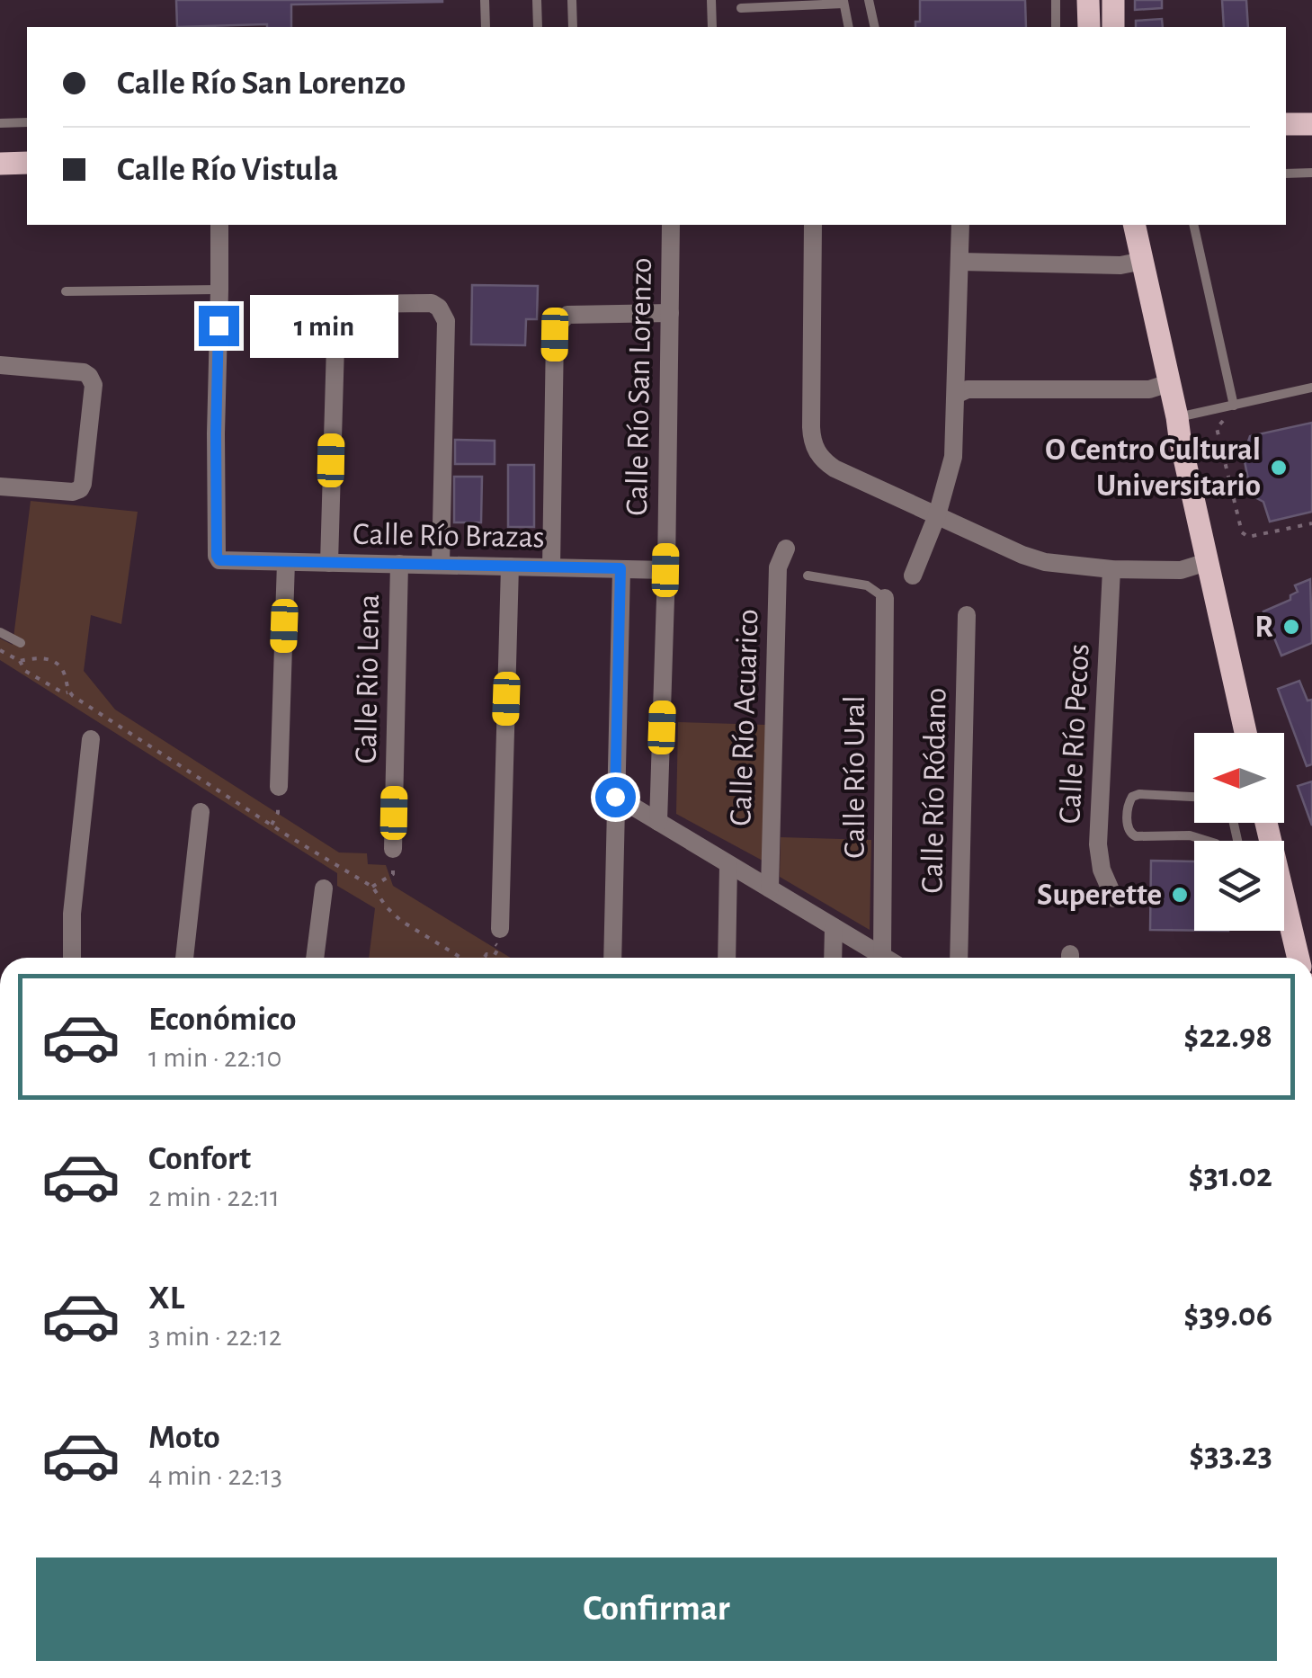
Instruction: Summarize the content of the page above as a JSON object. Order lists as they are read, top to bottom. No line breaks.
{"streets":{"street":["Calle Río San Lorenzo","Calle Río Brazas","Calle Rio Lena","Calle Río Acuarico","Calle Río Pecos","Calle Río Ural","Calle Río Ródano"]},"crossings":[["Calle Río San Lorenzo","Calle Río Brazas"],["Calle Río Brazas","Calle Rio Lena"]],"places":["O Centro Cultural Universitario","R","Superette"],"north":"left","page":{"banner":["Calle Río San Lorenzo","Calle Río Vistula"],"bubble":"1 min","list":[{"name":"Económico","note":"1 min · 22:10","value":"$22.98"},{"name":"Confort","note":"2 min · 22:11","value":"$31.02"},{"name":"XL","note":"3 min · 22:12","value":"$39.06"},{"name":"Moto","note":"4 min · 22:13","value":"$33.23"}],"buttons":"Confirmar"}}
